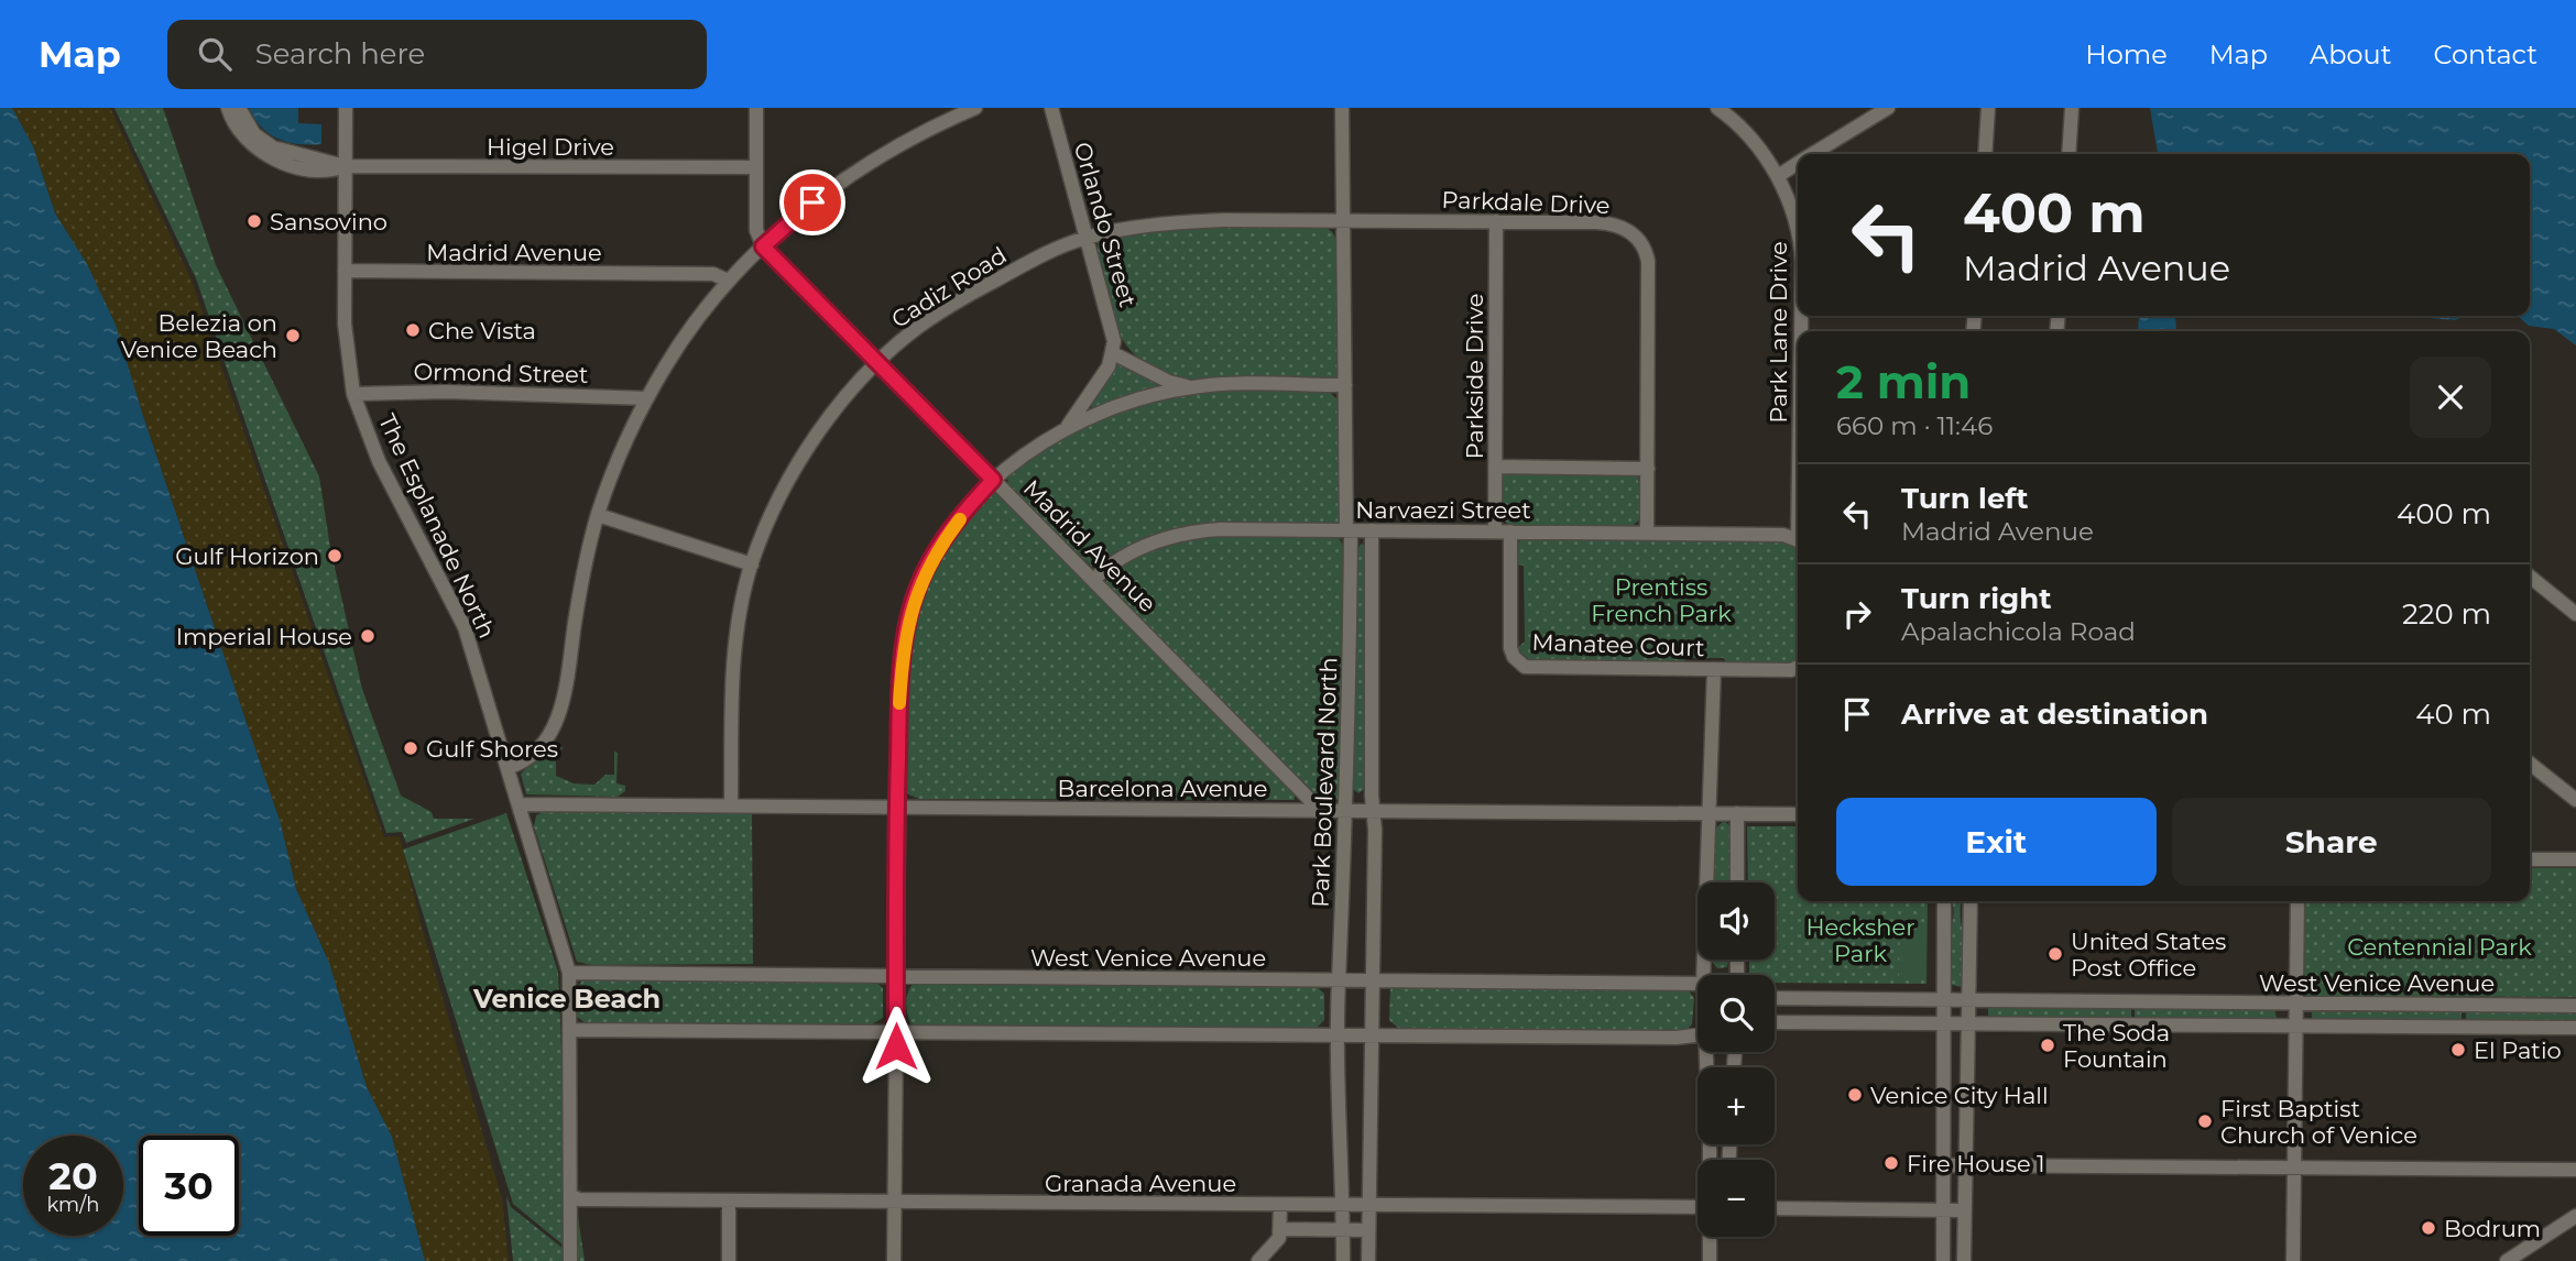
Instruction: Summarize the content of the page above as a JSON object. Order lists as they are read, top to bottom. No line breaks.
{"streets":{"street":["Higel Drive","Parkdale Drive","Orlando Street","Madrid Avenue","Cadiz Road","Park Lane Drive","Ormond Street","Parkside Drive","Narvaezi Street","The Esplanade North","Manatee Court","Park Boulevard North","Barcelona Avenue","West Venice Avenue","Granada Avenue"]},"crossings":[["Higel Drive","The Esplanade North"],["Parkdale Drive","Cadiz Road"],["Parkdale Drive","Parkside Drive"],["Parkdale Drive","Narvaezi Street"],["Parkdale Drive","Park Boulevard North"],["Orlando Street","Cadiz Road"],["Madrid Avenue","Cadiz Road"],["Madrid Avenue","Narvaezi Street"],["Madrid Avenue","The Esplanade North"],["Madrid Avenue","Barcelona Avenue"],["Cadiz Road","Park Boulevard North"],["Cadiz Road","Barcelona Avenue"],["Ormond Street","The Esplanade North"],["Parkside Drive","Narvaezi Street"],["Narvaezi Street","Manatee Court"],["Narvaezi Street","Park Boulevard North"],["The Esplanade North","Barcelona Avenue"],["The Esplanade North","West Venice Avenue"],["The Esplanade North","Granada Avenue"],["Park Boulevard North","Barcelona Avenue"],["Park Boulevard North","West Venice Avenue"],["Park Boulevard North","Granada Avenue"]],"districts":["Venice Beach"],"parks":["Prentiss French Park","Hecksher Park","Centennial Park"],"places":["Sansovino","Che Vista","Belezia on Venice Beach","Gulf Horizon","Imperial House","Gulf Shores","United States Post Office","The Soda Fountain","El Patio","Venice City Hall","First Baptist Church of Venice","Fire House 1","Bodrum"],"page":{"header":"Map","search":"Search here","nav":["Home","Map","About","Contact"],"turn":["400 m","Madrid Avenue"],"heading":["2 min","660 m · 11:46"],"list":[{"name":"Turn left","note":"Madrid Avenue","value":"400 m"},{"name":"Turn right","note":"Apalachicola Road","value":"220 m"},{"name":"Arrive at destination","value":"40 m"}],"buttons":["Exit","Share"],"map_buttons":["+","−"],"speed":"20 km/h","limit":"30"}}
